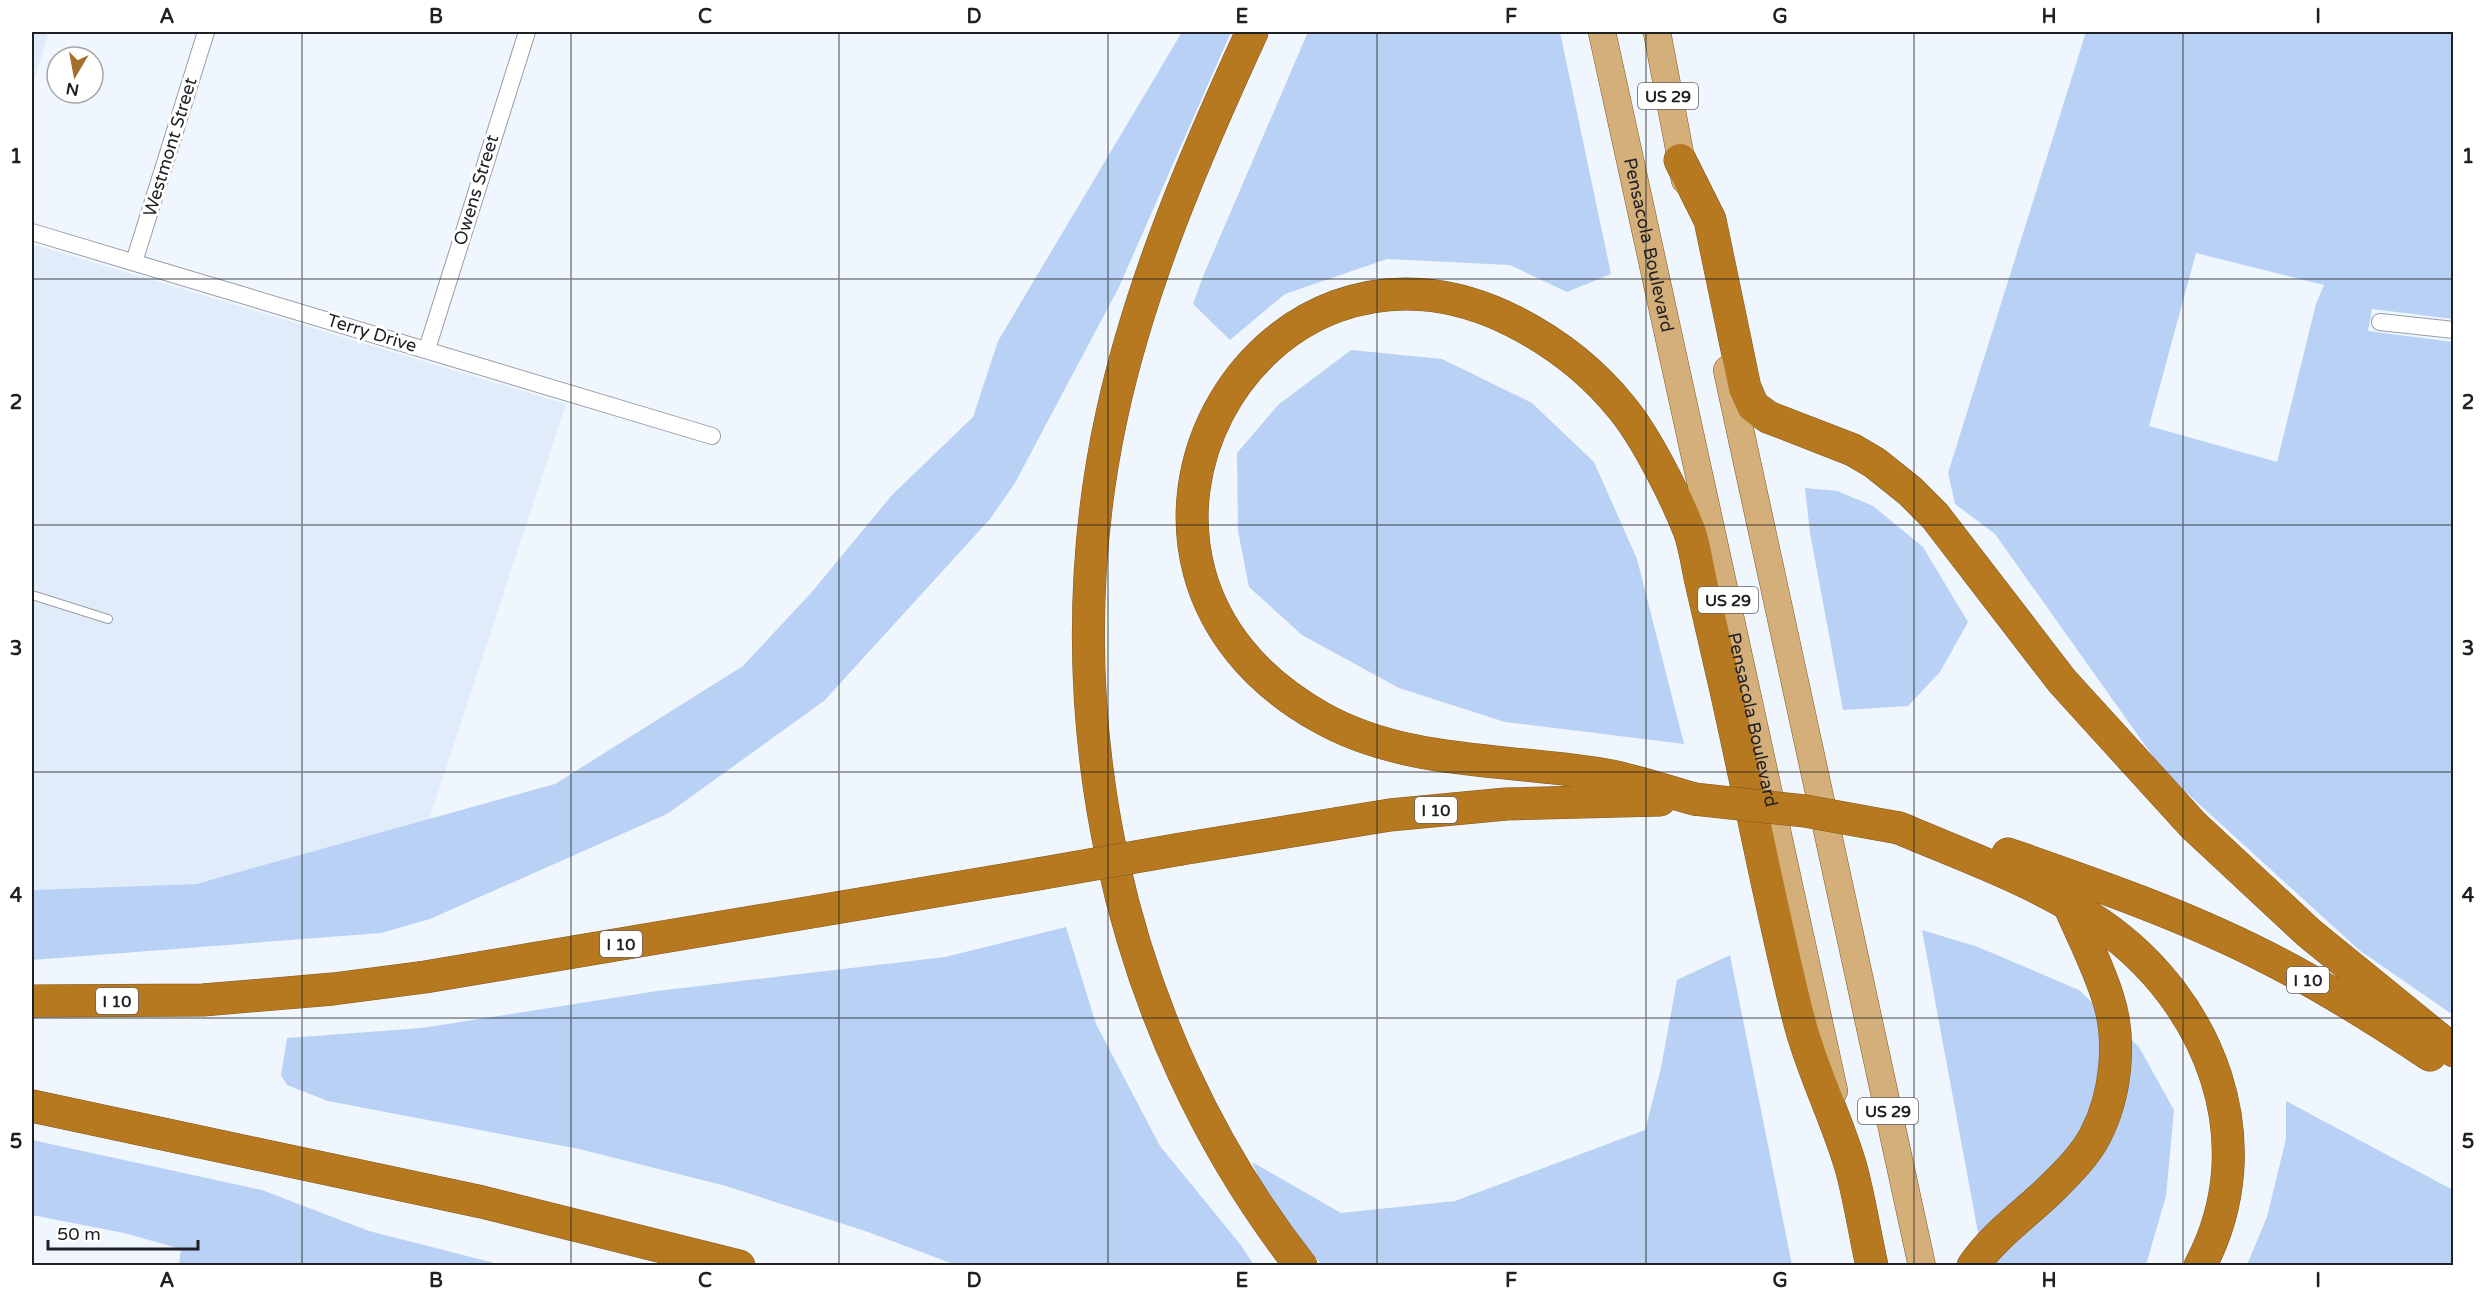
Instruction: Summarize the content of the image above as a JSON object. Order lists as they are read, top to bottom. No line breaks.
{"streets":{"highway":["US 29","Pensacola Boulevard","I 10"],"street":["Westmont Street","Owens Street","Terry Drive"]},"crossings":[["Westmont Street","Terry Drive"],["Owens Street","Terry Drive"]],"scale_bar":"50 m","north":"bottom","grid":{"columns":["A","B","C","D","E","F","G","H","I"],"rows":["1","2","3","4","5"]}}
